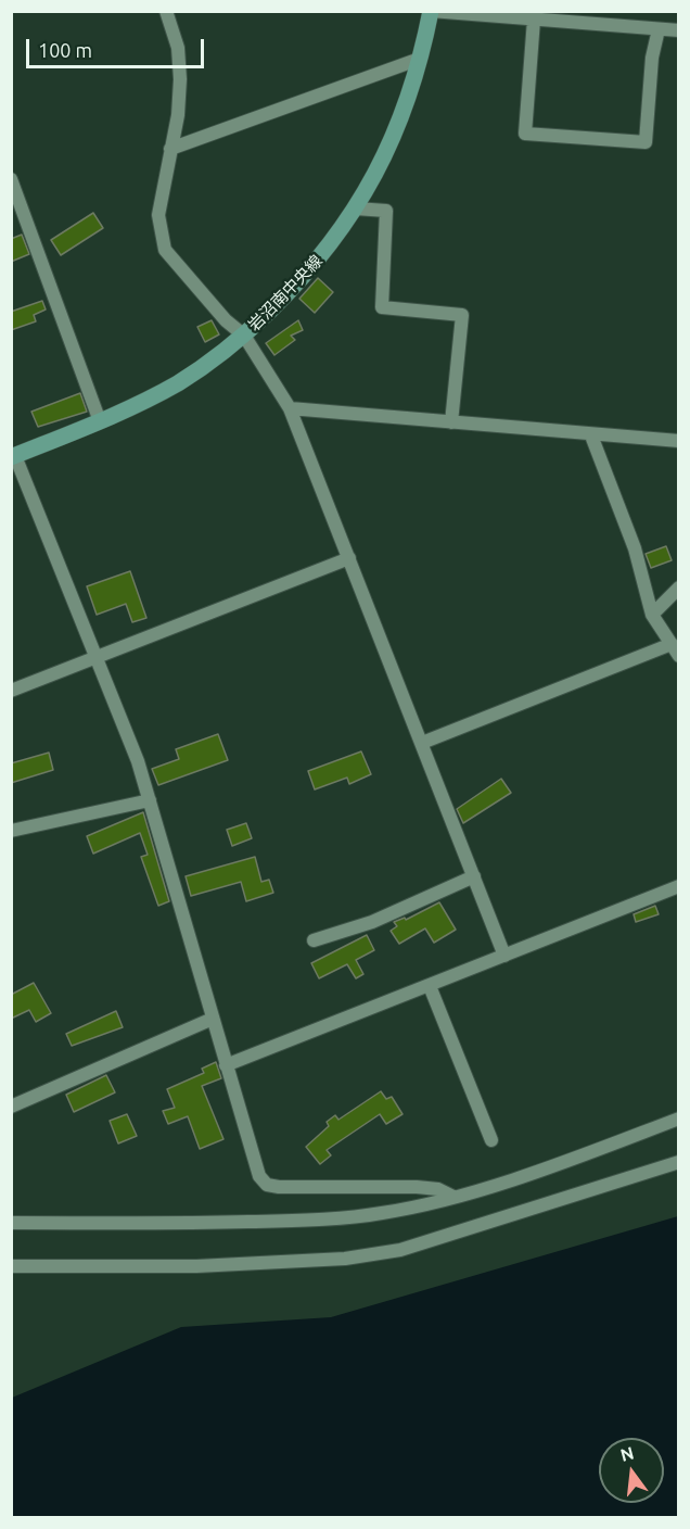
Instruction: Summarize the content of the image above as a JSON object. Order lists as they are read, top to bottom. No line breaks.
{"streets":{"street":["岩沼南中央線"]},"scale_bar":"100 m","north":"top"}
